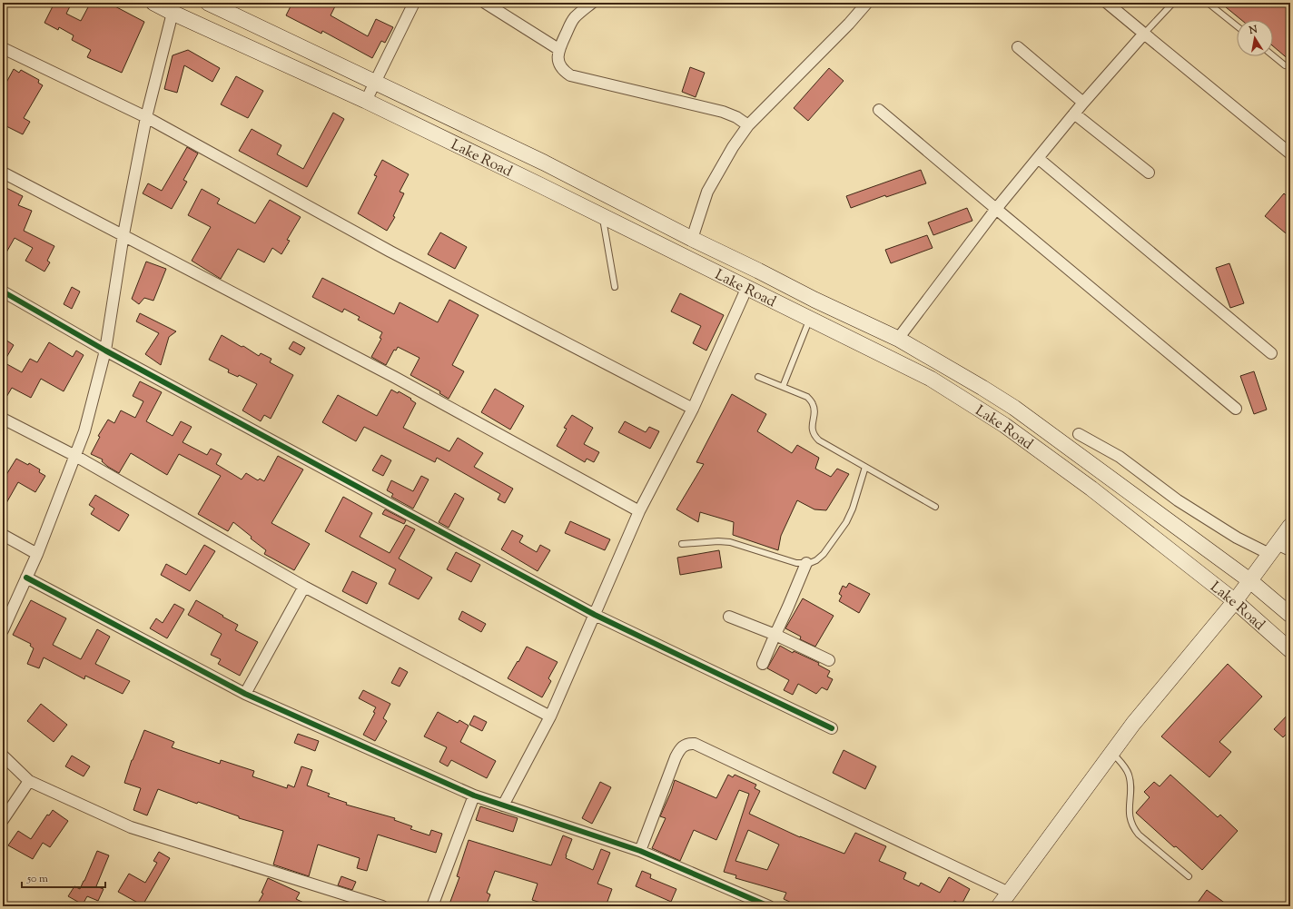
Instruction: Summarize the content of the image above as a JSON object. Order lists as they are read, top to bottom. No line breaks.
{"streets":{"main road":["Lake Road"]},"scale_bar":"50 m","north":"top"}
